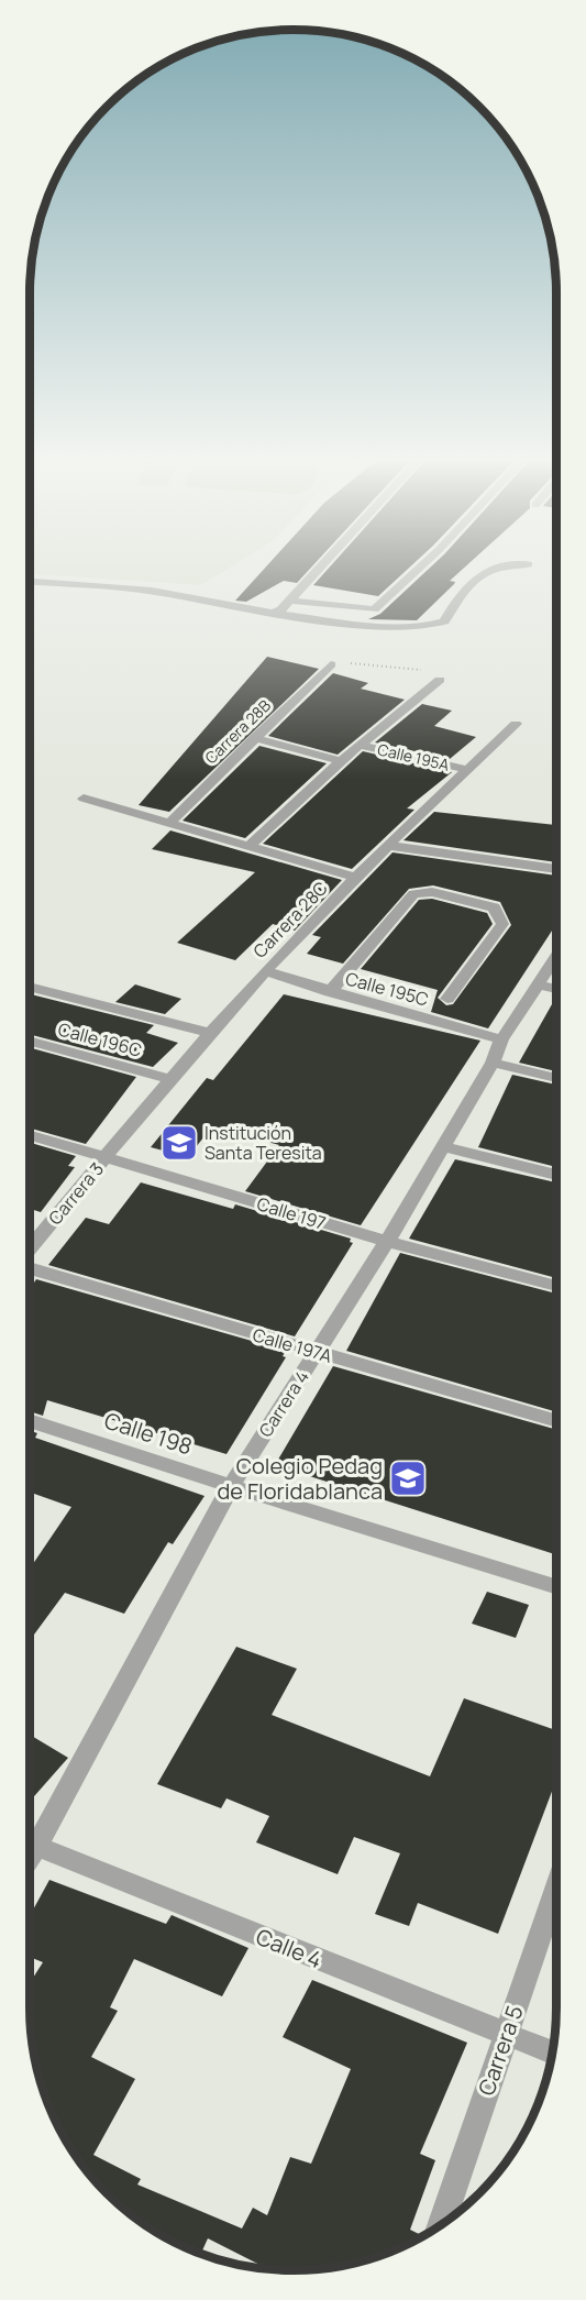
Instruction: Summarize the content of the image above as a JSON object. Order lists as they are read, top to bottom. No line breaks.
{"streets":{"street":["Carrera 28B","Calle 195A","Carrera 28C","Calle 195C","Calle 196C","Carrera 3","Calle 197","Calle 197A","Carrera 4","Calle 198","Calle 4","Carrera 5"]},"crossings":[["Calle 195A","Carrera 28C"],["Carrera 28C","Calle 195C"],["Carrera 28C","Calle 196C"],["Carrera 28C","Carrera 3"],["Carrera 28C","Calle 197"],["Calle 195C","Carrera 4"],["Carrera 3","Calle 197"],["Calle 197","Carrera 4"],["Calle 197A","Carrera 4"],["Carrera 4","Calle 198"],["Calle 4","Carrera 5"]],"places":{"school or university":["Institución Santa Teresita","Colegio Pedag de Floridablanca"]}}
